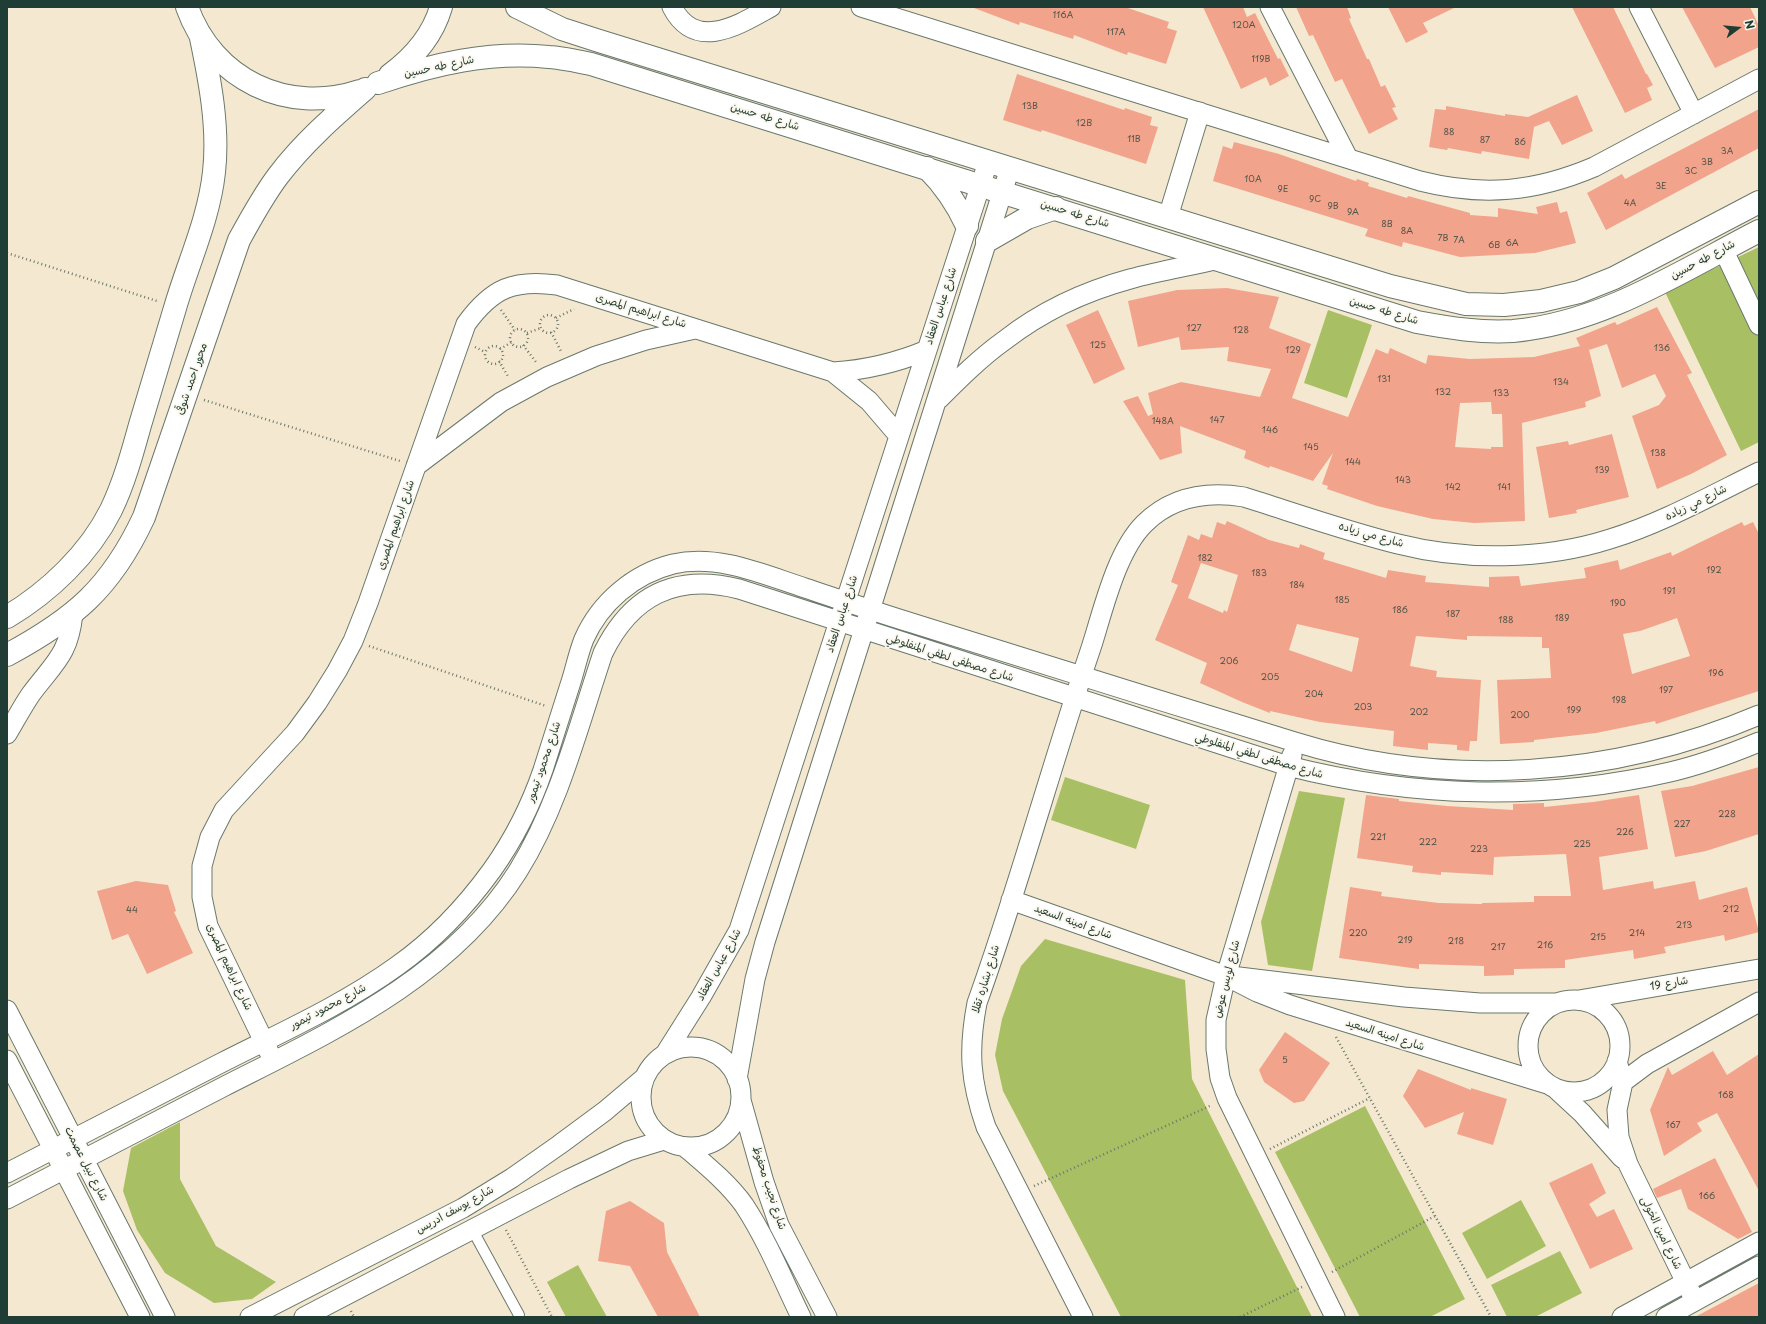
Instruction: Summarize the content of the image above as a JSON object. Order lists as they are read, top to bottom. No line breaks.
{"streets":{"street":["شارع طه حسين","شارع عباس العقاد","شارع ابراهيم المصرى","محور احمد شوقى","شارع مي زياده","شارع مصطفى لطفي المنفلوطي","شارع محمود تيمور","شارع امينه السعيد","شارع بشاره تقلا","شارع لويس عوض","شارع 19","شارع نبيل عصمت","شارع نجيب محفوظ","شارع يوسف ادريس","شارع امين الخولى"]},"crossings":[["شارع طه حسين","شارع عباس العقاد"],["شارع طه حسين","محور احمد شوقى"],["شارع عباس العقاد","شارع ابراهيم المصرى"],["شارع عباس العقاد","شارع محمود تيمور"],["شارع عباس العقاد","شارع نجيب محفوظ"],["شارع عباس العقاد","شارع يوسف ادريس"],["شارع ابراهيم المصرى","شارع محمود تيمور"],["شارع مي زياده","شارع مصطفى لطفي المنفلوطي"],["شارع مي زياده","شارع بشاره تقلا"],["شارع مصطفى لطفي المنفلوطي","شارع محمود تيمور"],["شارع مصطفى لطفي المنفلوطي","شارع بشاره تقلا"],["شارع مصطفى لطفي المنفلوطي","شارع لويس عوض"],["شارع محمود تيمور","شارع نبيل عصمت"],["شارع امينه السعيد","شارع بشاره تقلا"],["شارع امينه السعيد","شارع لويس عوض"],["شارع امينه السعيد","شارع 19"],["شارع امينه السعيد","شارع امين الخولى"],["شارع 19","شارع امين الخولى"],["شارع نجيب محفوظ","شارع يوسف ادريس"]],"house_numbers":["116A","120A","117A","119B","13B","12B","88","11B","87","86","3A","3B","3C","10A","3E","9E","9C","4A","9B","9A","8B","8A","7B","7A","6A","6B","127","128","125","136","129","131","134","132","133","147","148A","146","145","138","144","139","143","142","141","182","192","183","184","191","185","190","186","187","189","188","206","196","205","197","204","198","203","199","202","200","228","227","226","221","222","225","223","212","44","213","220","214","215","219","218","216","217","5","168","167","166"],"north":"right"}
